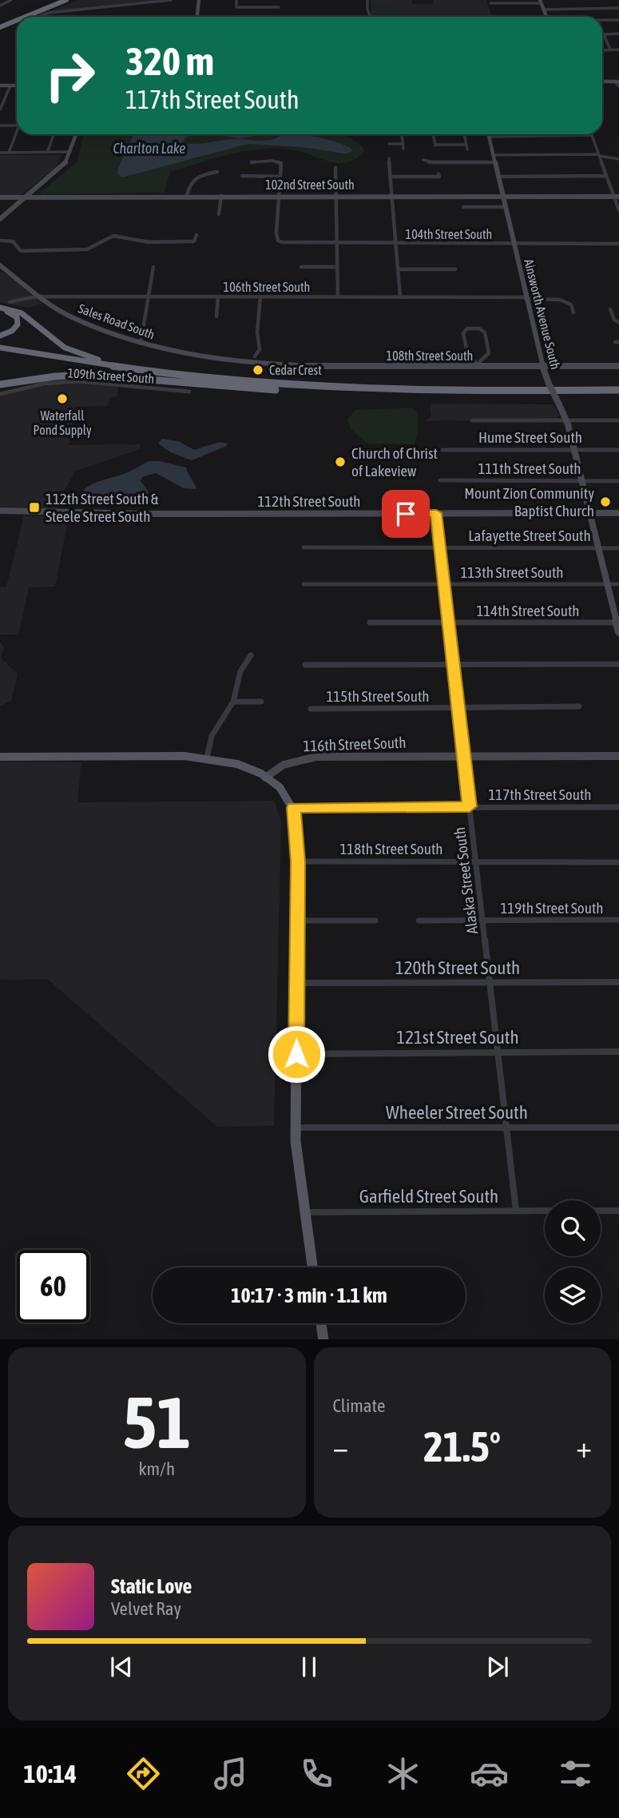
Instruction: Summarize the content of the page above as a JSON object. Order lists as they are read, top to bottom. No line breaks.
{"streets":{"street":["102nd Street South","104th Street South","106th Street South","Ainsworth Avenue South","Sales Road South","108th Street South","109th Street South","Hume Street South","111th Street South","112th Street South","Lafayette Street South","113th Street South","114th Street South","115th Street South","116th Street South","117th Street South","118th Street South","Alaska Street South","119th Street South","120th Street South","121st Street South","Wheeler Street South","Garfield Street South"]},"crossings":[["102nd Street South","104th Street South"],["102nd Street South","Ainsworth Avenue South"],["104th Street South","Ainsworth Avenue South"],["106th Street South","Ainsworth Avenue South"],["106th Street South","Sales Road South"],["Ainsworth Avenue South","108th Street South"],["Ainsworth Avenue South","Hume Street South"],["Ainsworth Avenue South","111th Street South"],["Ainsworth Avenue South","112th Street South"],["Ainsworth Avenue South","Lafayette Street South"],["Ainsworth Avenue South","113th Street South"],["Ainsworth Avenue South","114th Street South"],["Sales Road South","108th Street South"],["112th Street South","Alaska Street South"],["Lafayette Street South","Alaska Street South"],["113th Street South","Alaska Street South"],["114th Street South","Alaska Street South"],["115th Street South","Alaska Street South"],["116th Street South","Alaska Street South"],["117th Street South","Alaska Street South"],["118th Street South","Alaska Street South"],["Alaska Street South","119th Street South"],["Alaska Street South","120th Street South"],["Alaska Street South","121st Street South"],["Alaska Street South","Wheeler Street South"],["Alaska Street South","Garfield Street South"]],"water":["Charlton Lake"],"places":{"other":["Cedar Crest","Waterfall Pond Supply","Church of Christ of Lakeview","Mount Zion Community Baptist Church"],"transit":["112th Street South & Steele Street South"]},"page":{"turn":["320 m","117th Street South"],"limit":"60","trip":"10:17 · 3 min · 1.1 km","tile":[["51","km/h"],"Climate"],"heat":["−","21.5°","+"],"song":["Static Love","Velvet Ray"],"tabs":"10:14"}}
